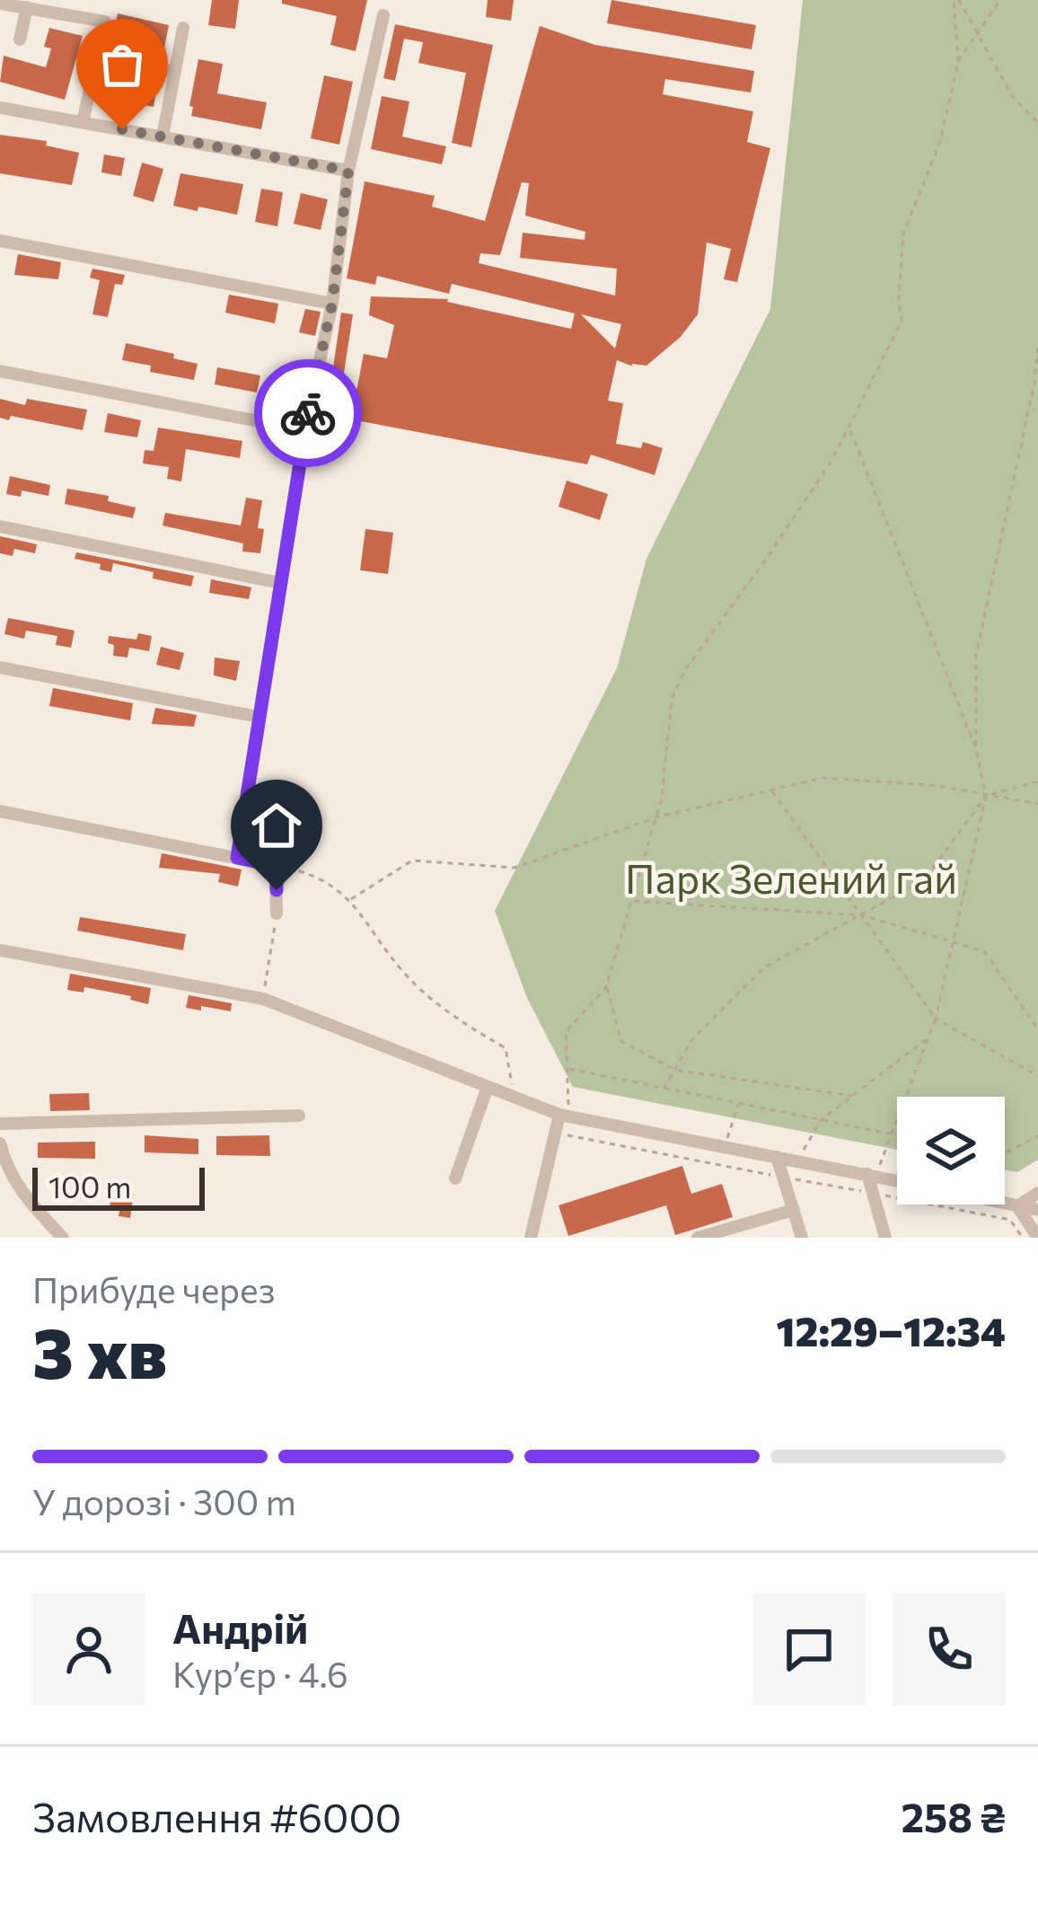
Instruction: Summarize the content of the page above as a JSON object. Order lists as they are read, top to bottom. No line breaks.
{"parks":["Парк Зелений гай"],"scale_bar":"100 m","page":{"scale":"100 m","heading":["3 хв","Прибуде через","12:29–12:34"],"panel":["Андрій","Кур’єр · 4.6","Замовлення #6000","258 ₴"],"bar":"У дорозі · 300 m"}}
